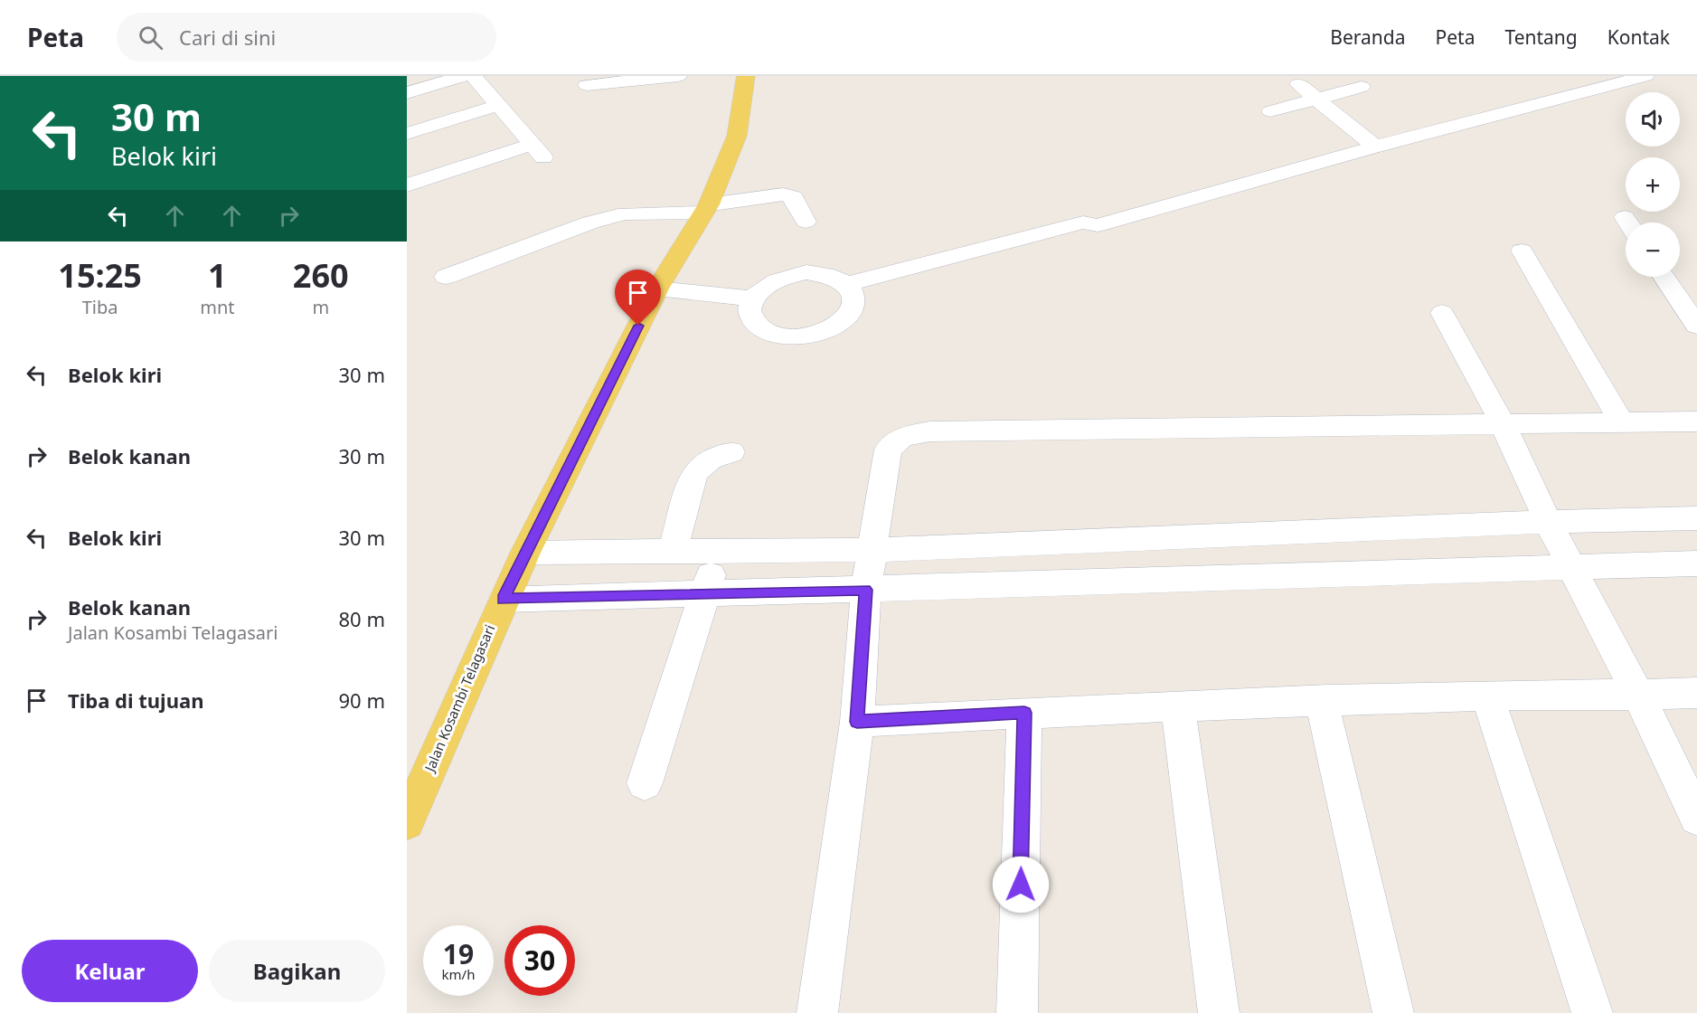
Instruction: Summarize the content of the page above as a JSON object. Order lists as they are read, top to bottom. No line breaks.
{"streets":{"main road":["Jalan Kosambi Telagasari"]},"page":{"header":"Peta","search":"Cari di sini","nav":["Beranda","Peta","Tentang","Kontak"],"turn":["30 m","Belok kiri"],"map_buttons":["+","−"],"eta":["15:25","Tiba","1","mnt","260","m"],"list":[{"name":"Belok kiri","value":"30 m"},{"name":"Belok kanan","value":"30 m"},{"name":"Belok kiri","value":"30 m"},{"name":"Belok kanan","note":"Jalan Kosambi Telagasari","value":"80 m"},{"name":"Tiba di tujuan","value":"90 m"}],"speed":"19 km/h","limit":"30","buttons":["Keluar","Bagikan"]}}
